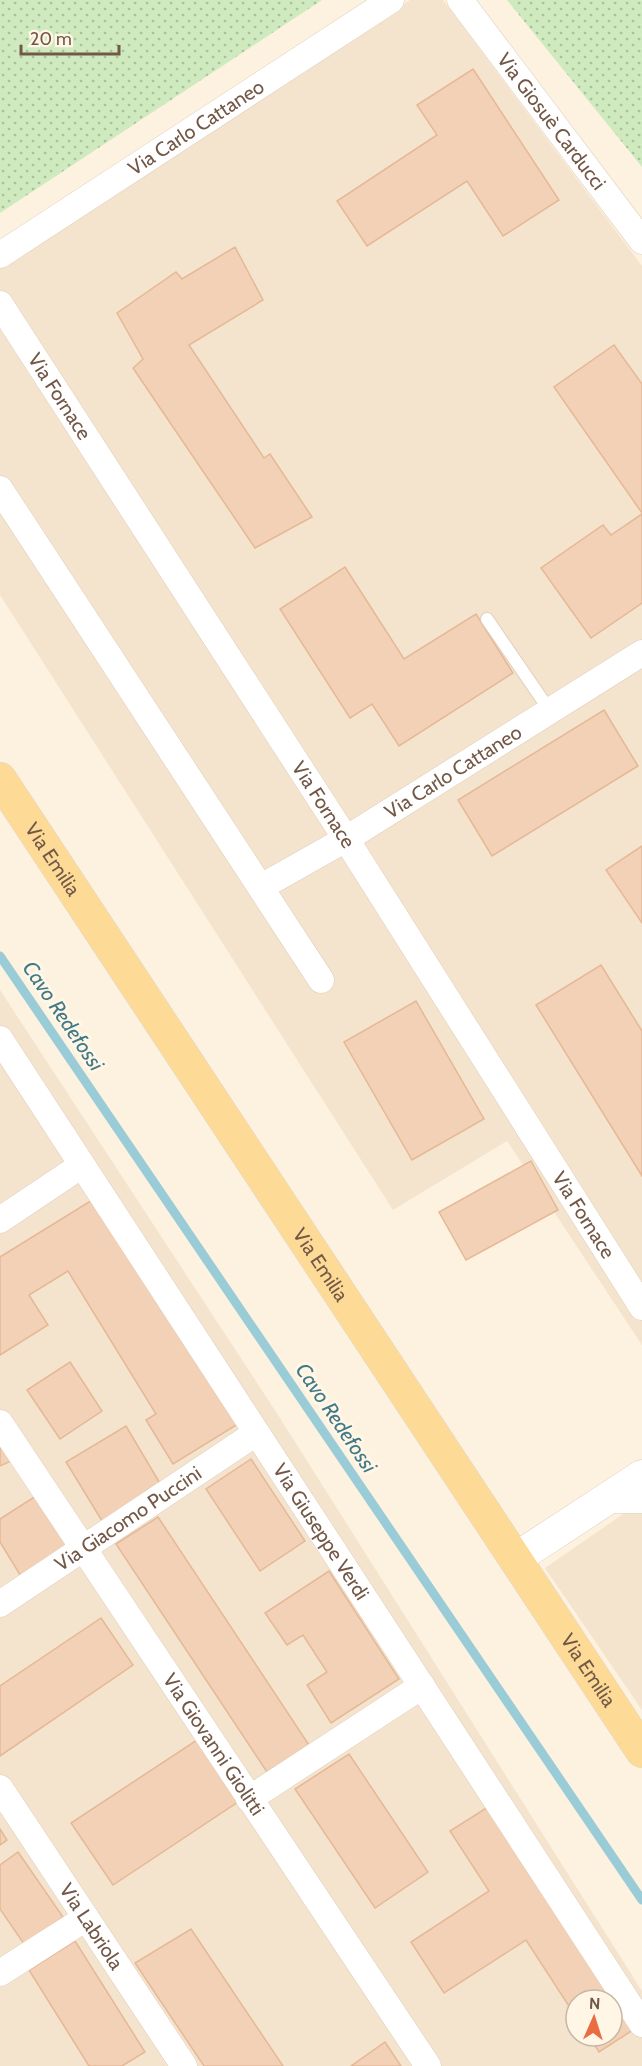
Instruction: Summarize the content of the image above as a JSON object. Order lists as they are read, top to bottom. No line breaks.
{"streets":{"main road":["Via Emilia"],"street":["Via Giosuè Carducci","Via Carlo Cattaneo","Via Fornace","Via Giacomo Puccini","Via Giuseppe Verdi","Via Giovanni Giolitti","Via Labriola"]},"crossings":[["Via Carlo Cattaneo","Via Fornace"],["Via Giacomo Puccini","Via Giuseppe Verdi"],["Via Giacomo Puccini","Via Giovanni Giolitti"]],"water":["Cavo Redefossi"],"scale_bar":"20 m","north":"top"}
